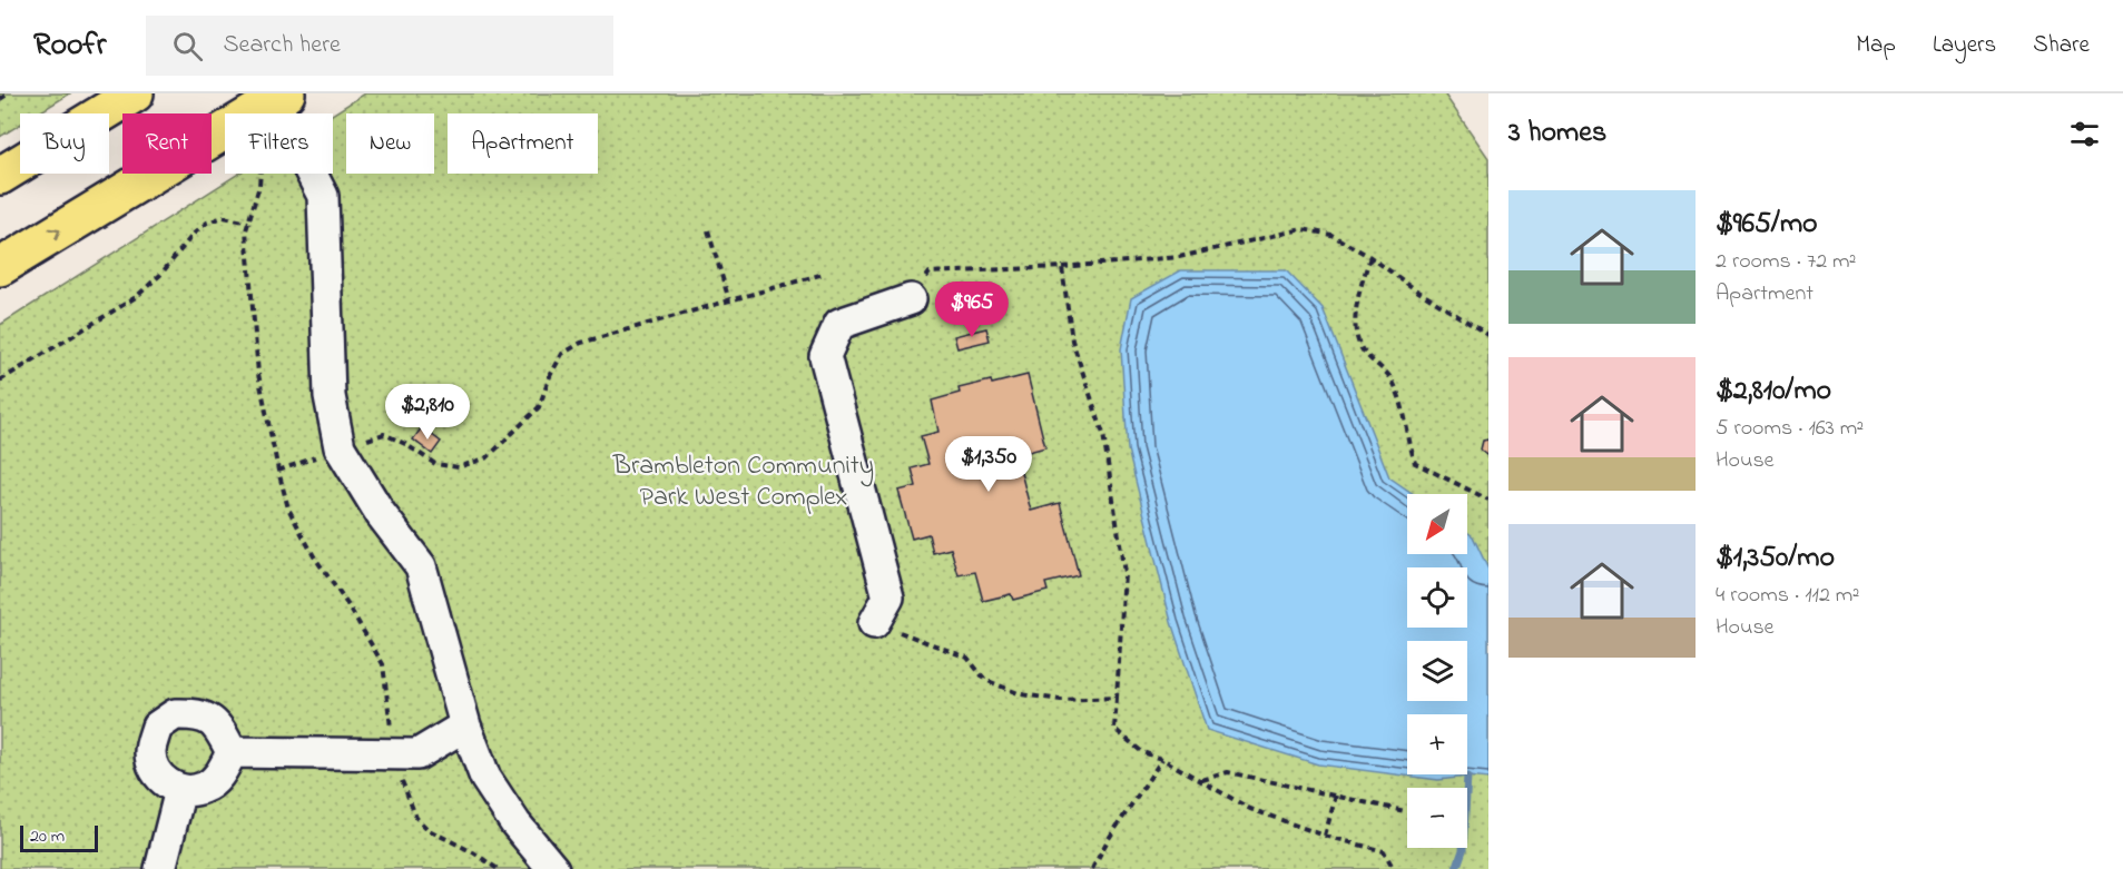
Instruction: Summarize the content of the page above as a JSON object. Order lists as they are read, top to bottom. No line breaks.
{"parks":["Brambleton Community Park West Complex"],"scale_bar":"20 m","north":"bottom left","page":{"header":"Roofr","search":"Search here","nav":["Map","Layers","Share"],"heading":"3 homes","chip":["Buy","Rent","Filters","New","Apartment"],"list":[{"name":"$965/mo","note":"2 rooms · 72 m² · Apartment"},{"name":"$2,810/mo","note":"5 rooms · 163 m² · House"},{"name":"$1,350/mo","note":"4 rooms · 112 m² · House"}],"price":["$965","$2,810","$1,350"],"map_buttons":["+","−"],"scale":"20 m"}}
